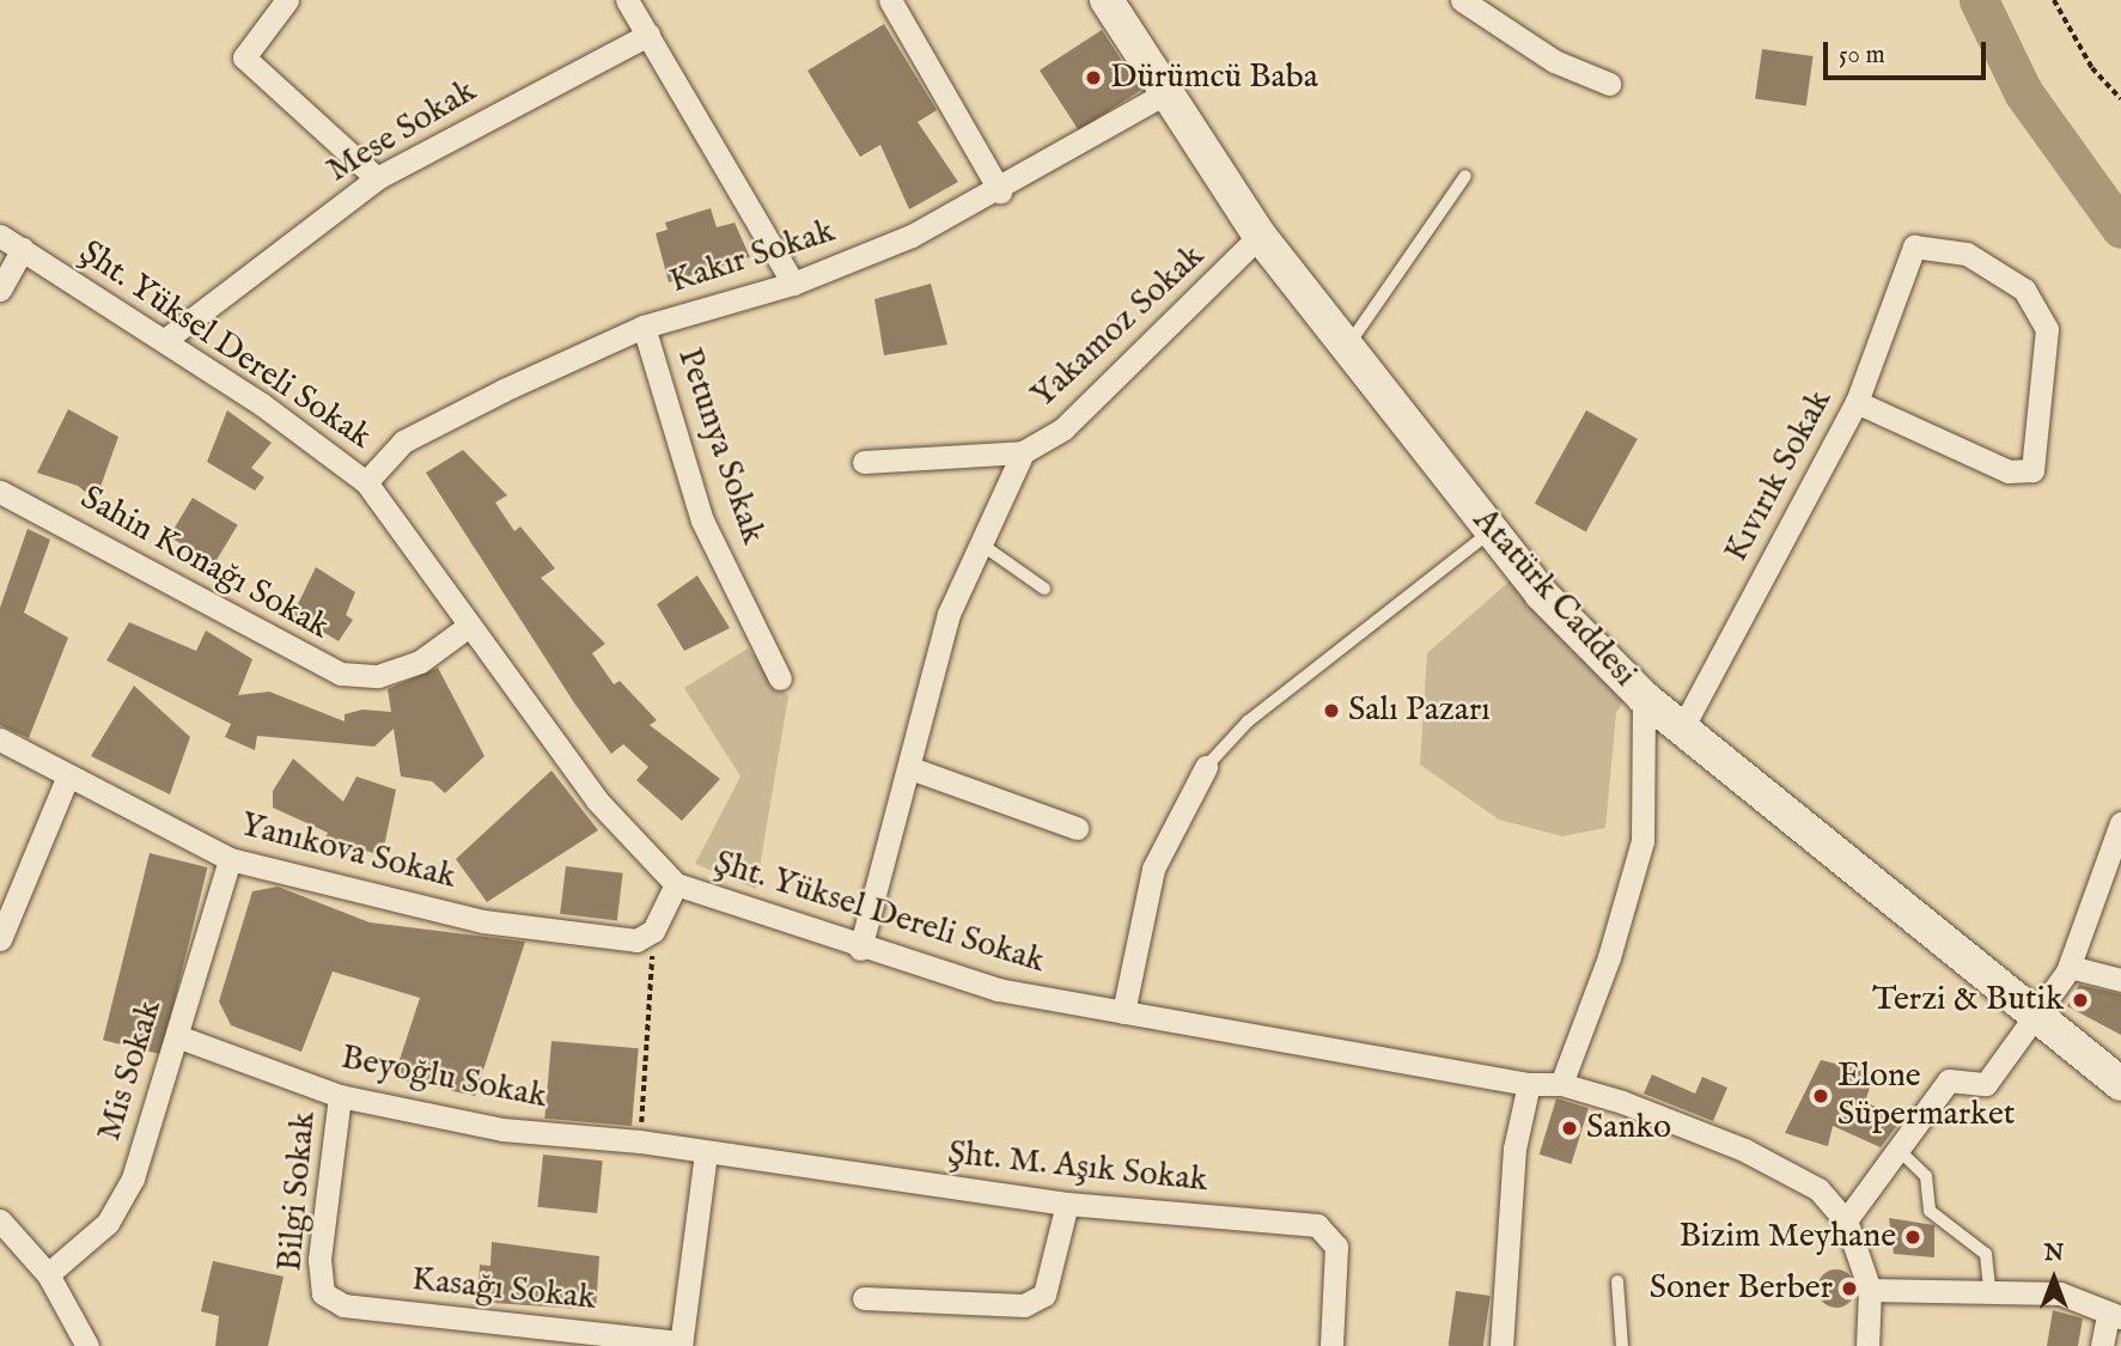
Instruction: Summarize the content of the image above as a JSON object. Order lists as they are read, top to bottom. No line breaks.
{"streets":{"main road":["Atatürk Caddesi"],"street":["Mese Sokak","Kakır Sokak","Yakamoz Sokak","Şht. Yüksel Dereli Sokak","Petunya Sokak","Kıvırık Sokak","Sahin Konağı Sokak","Yanıkova Sokak","Mis Sokak","Beyoğlu Sokak","Şht. M. Aşık Sokak","Bilgi Sokak","Kasağı Sokak"]},"crossings":[["Mese Sokak","Şht. Yüksel Dereli Sokak"],["Kakır Sokak","Şht. Yüksel Dereli Sokak"],["Kakır Sokak","Petunya Sokak"],["Kakır Sokak","Atatürk Caddesi"],["Yakamoz Sokak","Atatürk Caddesi"],["Şht. Yüksel Dereli Sokak","Sahin Konağı Sokak"],["Kıvırık Sokak","Atatürk Caddesi"],["Yanıkova Sokak","Mis Sokak"],["Mis Sokak","Beyoğlu Sokak"],["Beyoğlu Sokak","Şht. M. Aşık Sokak"],["Beyoğlu Sokak","Bilgi Sokak"],["Bilgi Sokak","Kasağı Sokak"]],"places":["Dürümcü Baba","Salı Pazarı","Terzi & Butik","Elone Süpermarket","Sanko","Bizim Meyhane","Soner Berber"],"scale_bar":"50 m","north":"top"}
